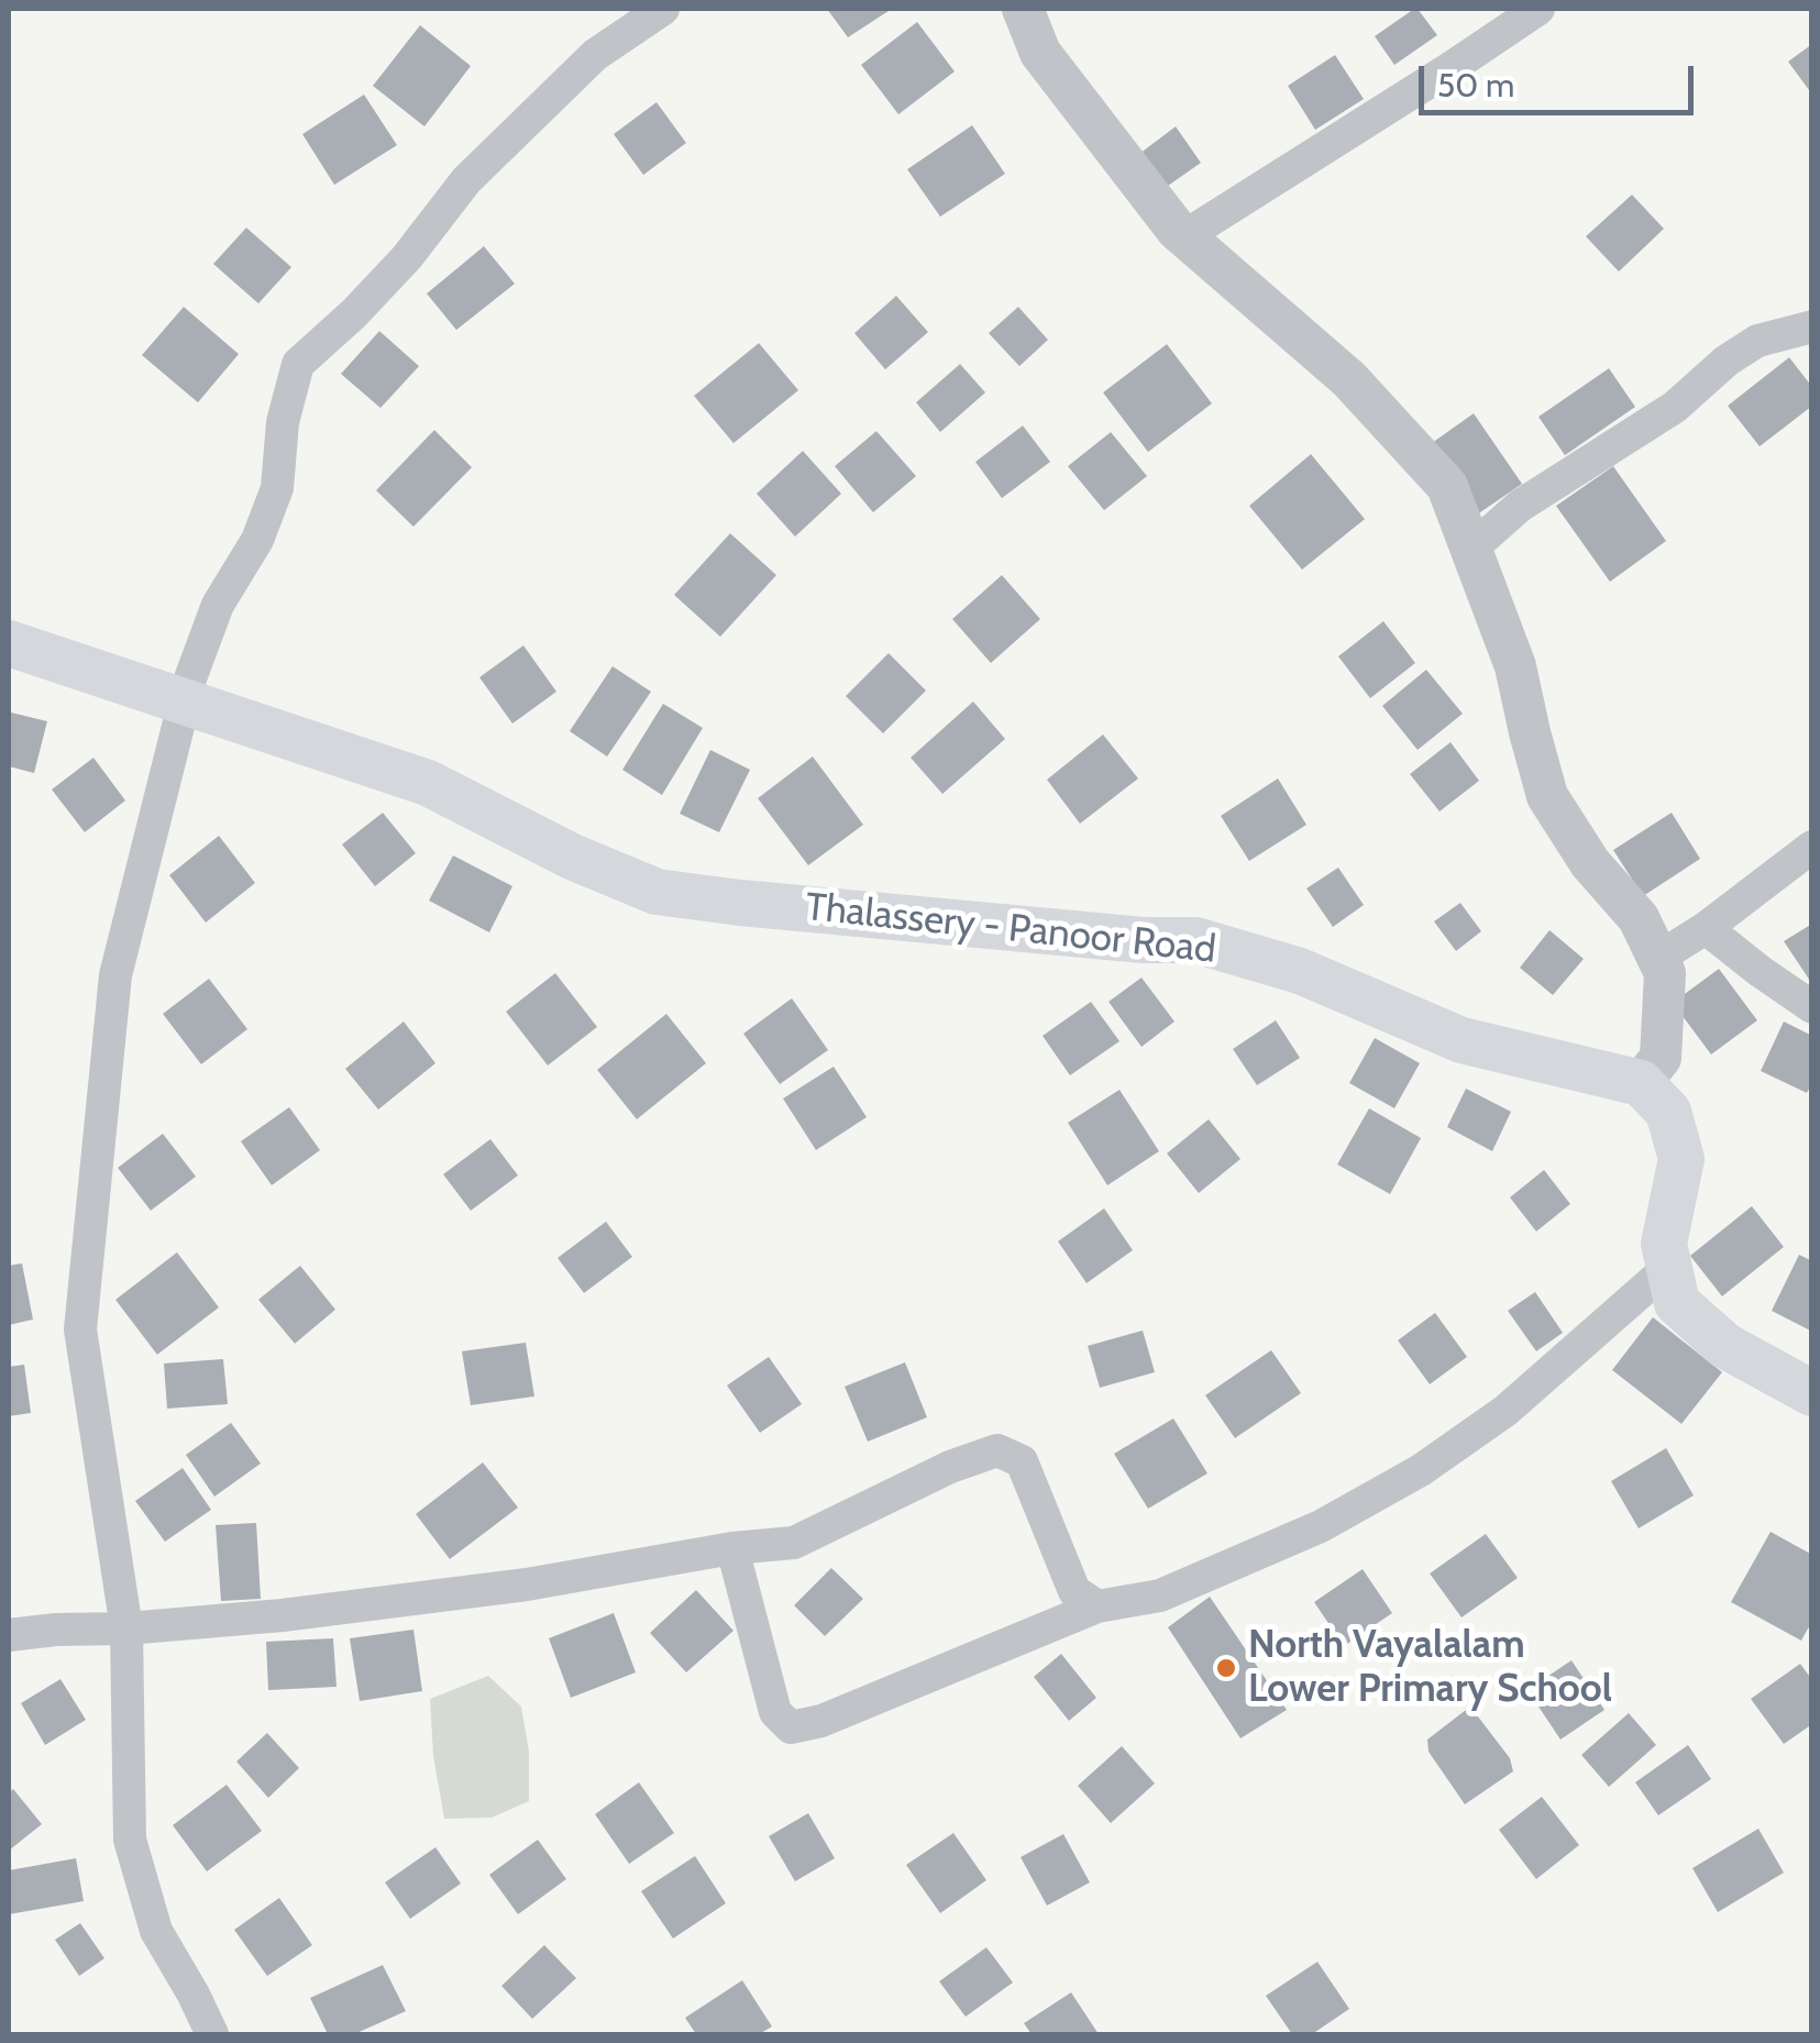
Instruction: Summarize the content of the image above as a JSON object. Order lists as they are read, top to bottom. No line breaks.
{"streets":{"main road":["Thalassery - Panoor Road"]},"places":["North Vayalalam Lower Primary School"],"scale_bar":"50 m"}
